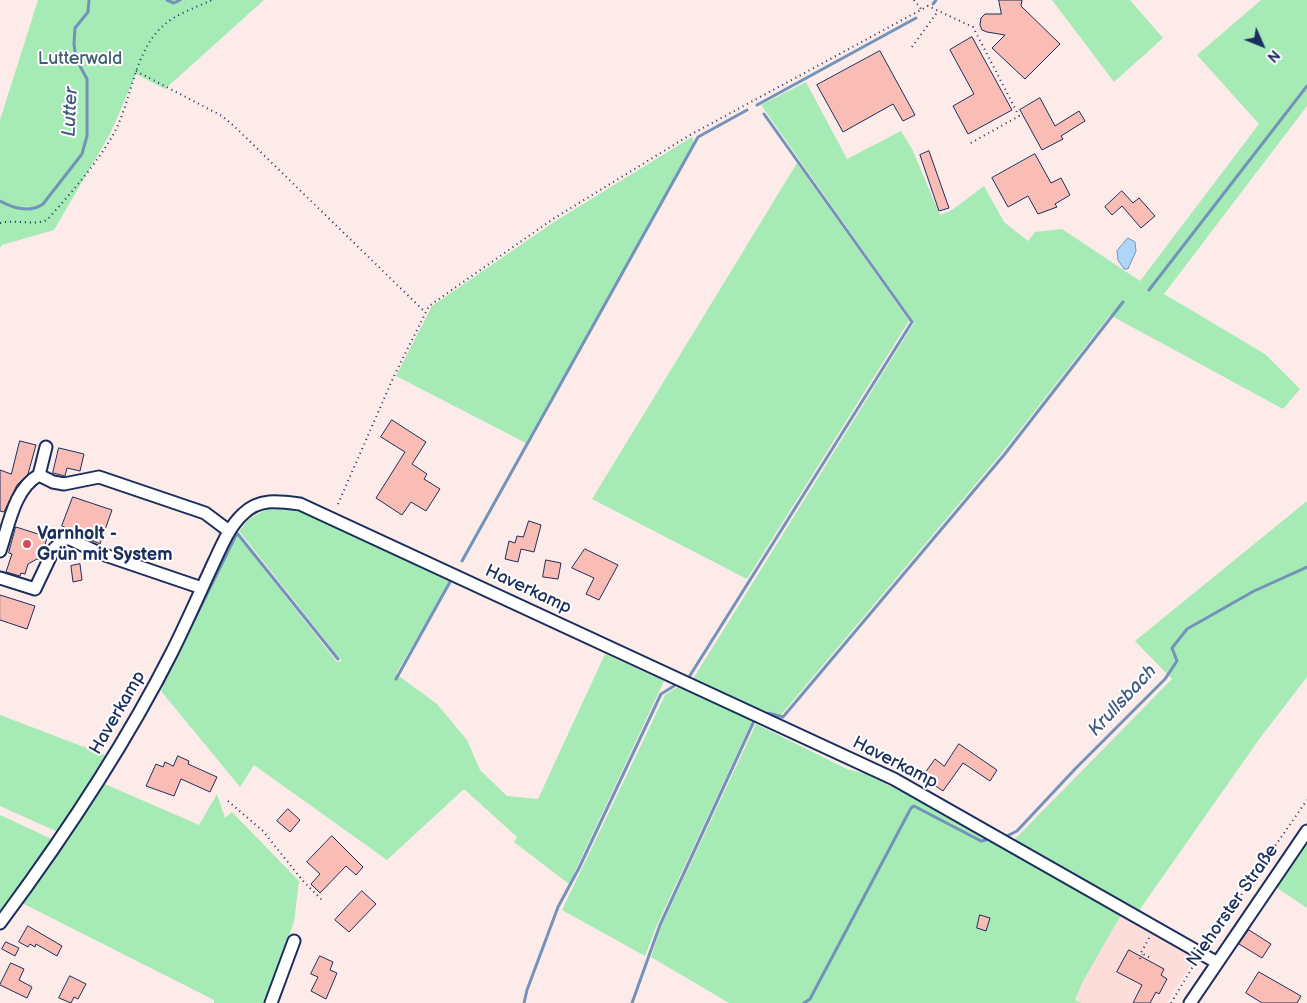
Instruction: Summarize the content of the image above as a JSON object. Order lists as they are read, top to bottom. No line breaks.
{"streets":{"street":["Haverkamp","Niehorster Straße"]},"crossings":[["Haverkamp","Niehorster Straße"]],"water":["Lutter","Krullsbach"],"parks":["Lutterwald"],"places":["Varnholt - Grün mit System"],"north":"bottom right"}
